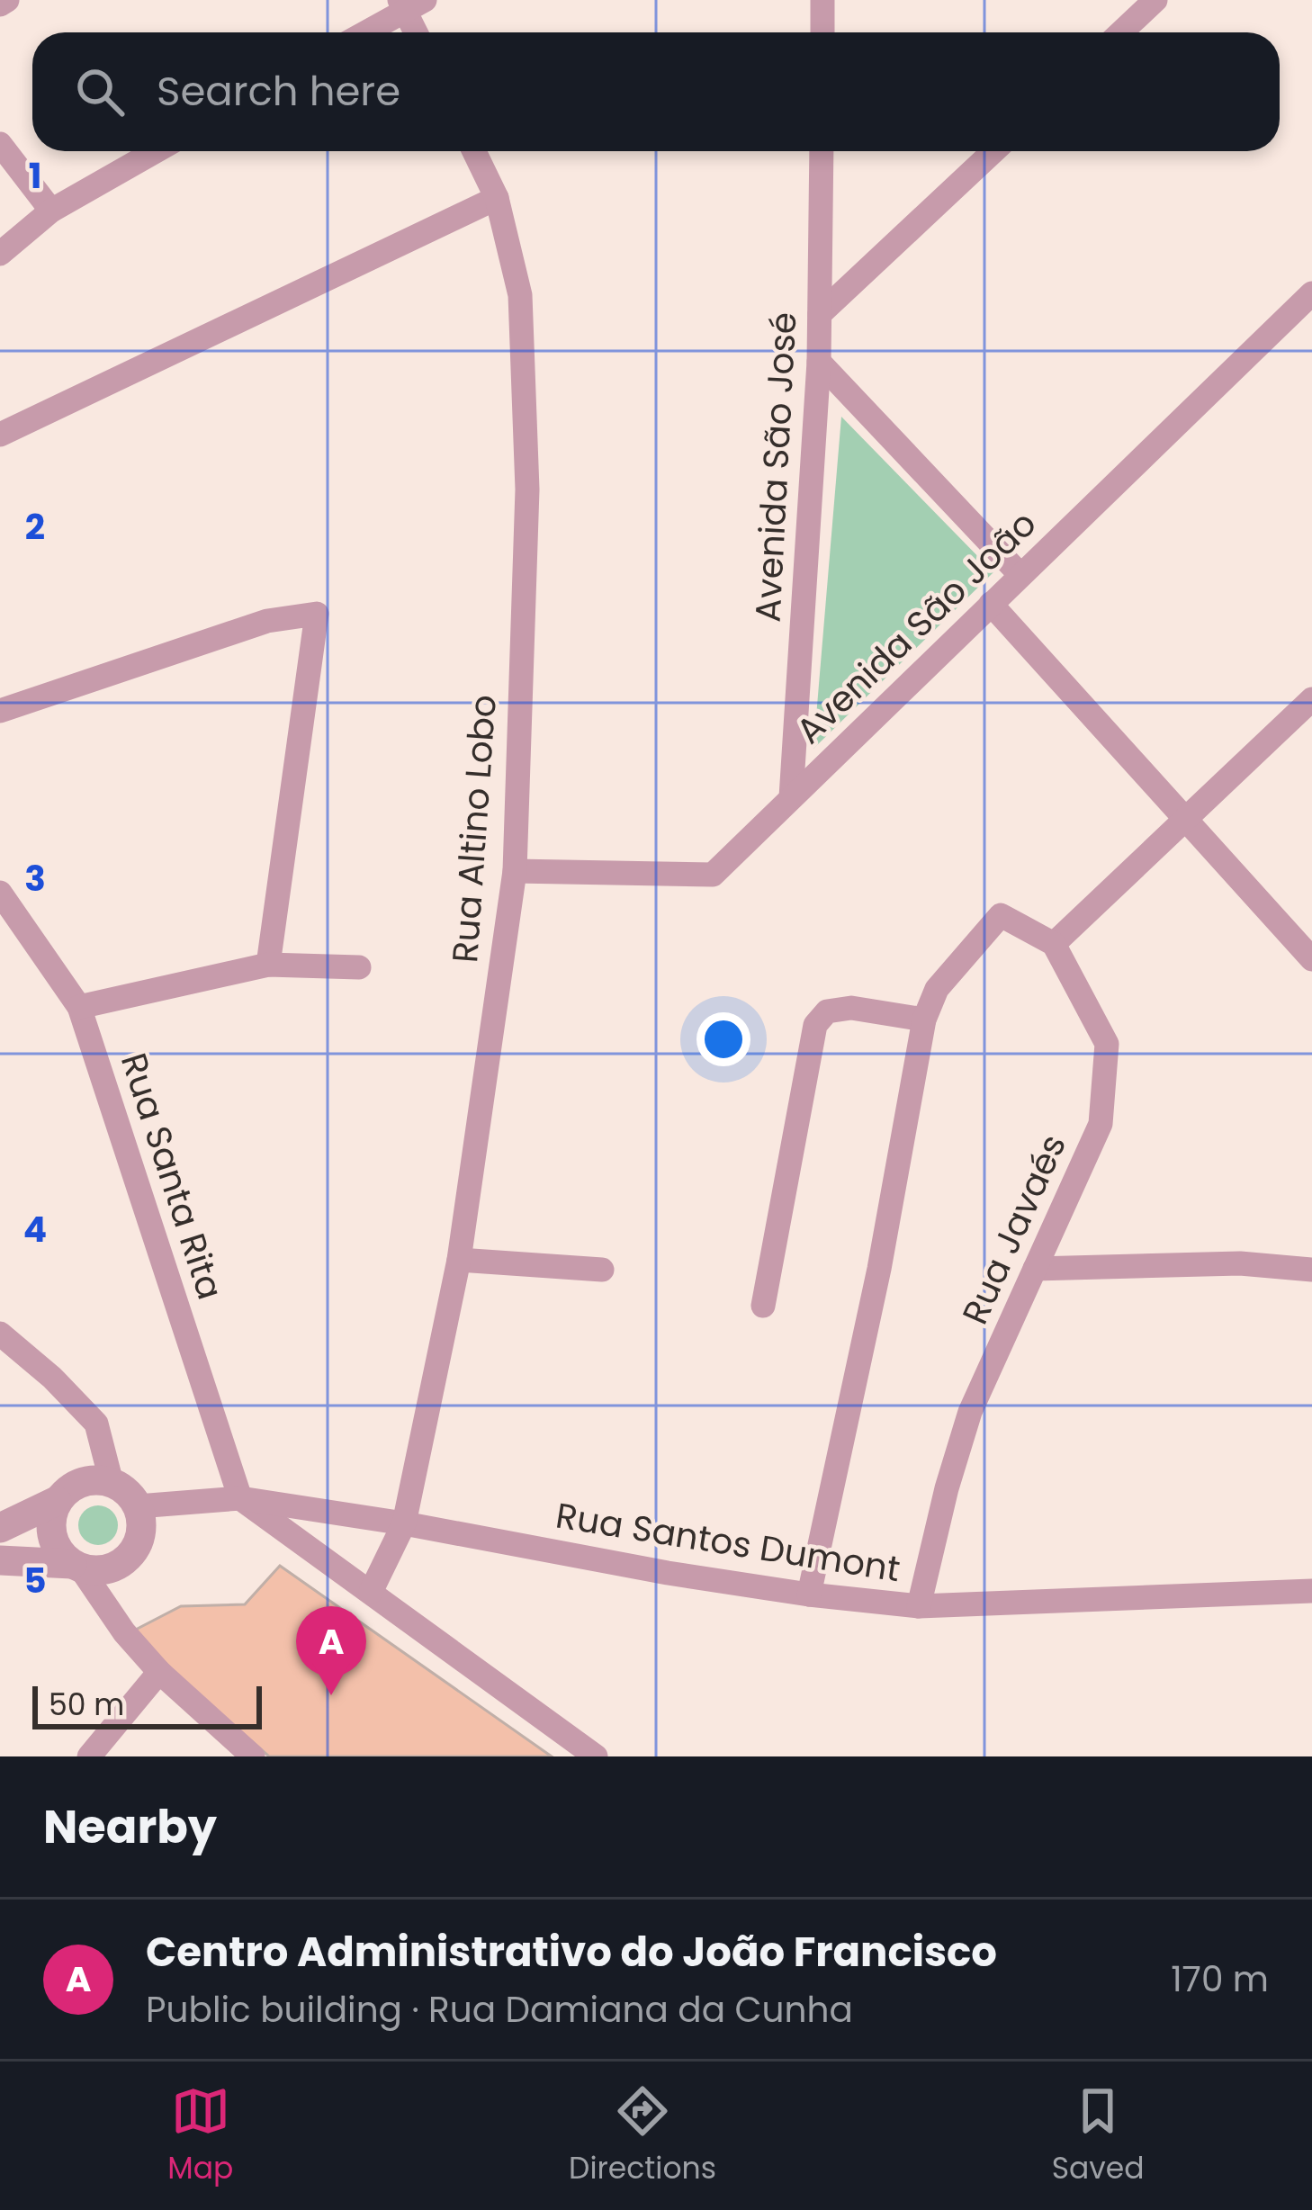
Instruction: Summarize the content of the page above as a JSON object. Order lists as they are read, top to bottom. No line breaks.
{"streets":{"street":["Avenida São José","Avenida São João","Rua Altino Lobo","Rua Santa Rita","Rua Javaés","Rua Santos Dumont"]},"crossings":[["Avenida São José","Avenida São João"],["Avenida São João","Rua Altino Lobo"],["Rua Altino Lobo","Rua Santos Dumont"],["Rua Santa Rita","Rua Santos Dumont"],["Rua Javaés","Rua Santos Dumont"]],"scale_bar":"50 m","page":{"search":"Search here","pins":"A","scale":"50 m","heading":"Nearby","list":[{"mark":"A","name":"Centro Administrativo do João Francisco","note":"Public building · Rua Damiana da Cunha","value":"170 m"}],"nav":["Map","Directions","Saved"]},"grid":{"rows":["1","2","3","4","5"]}}
